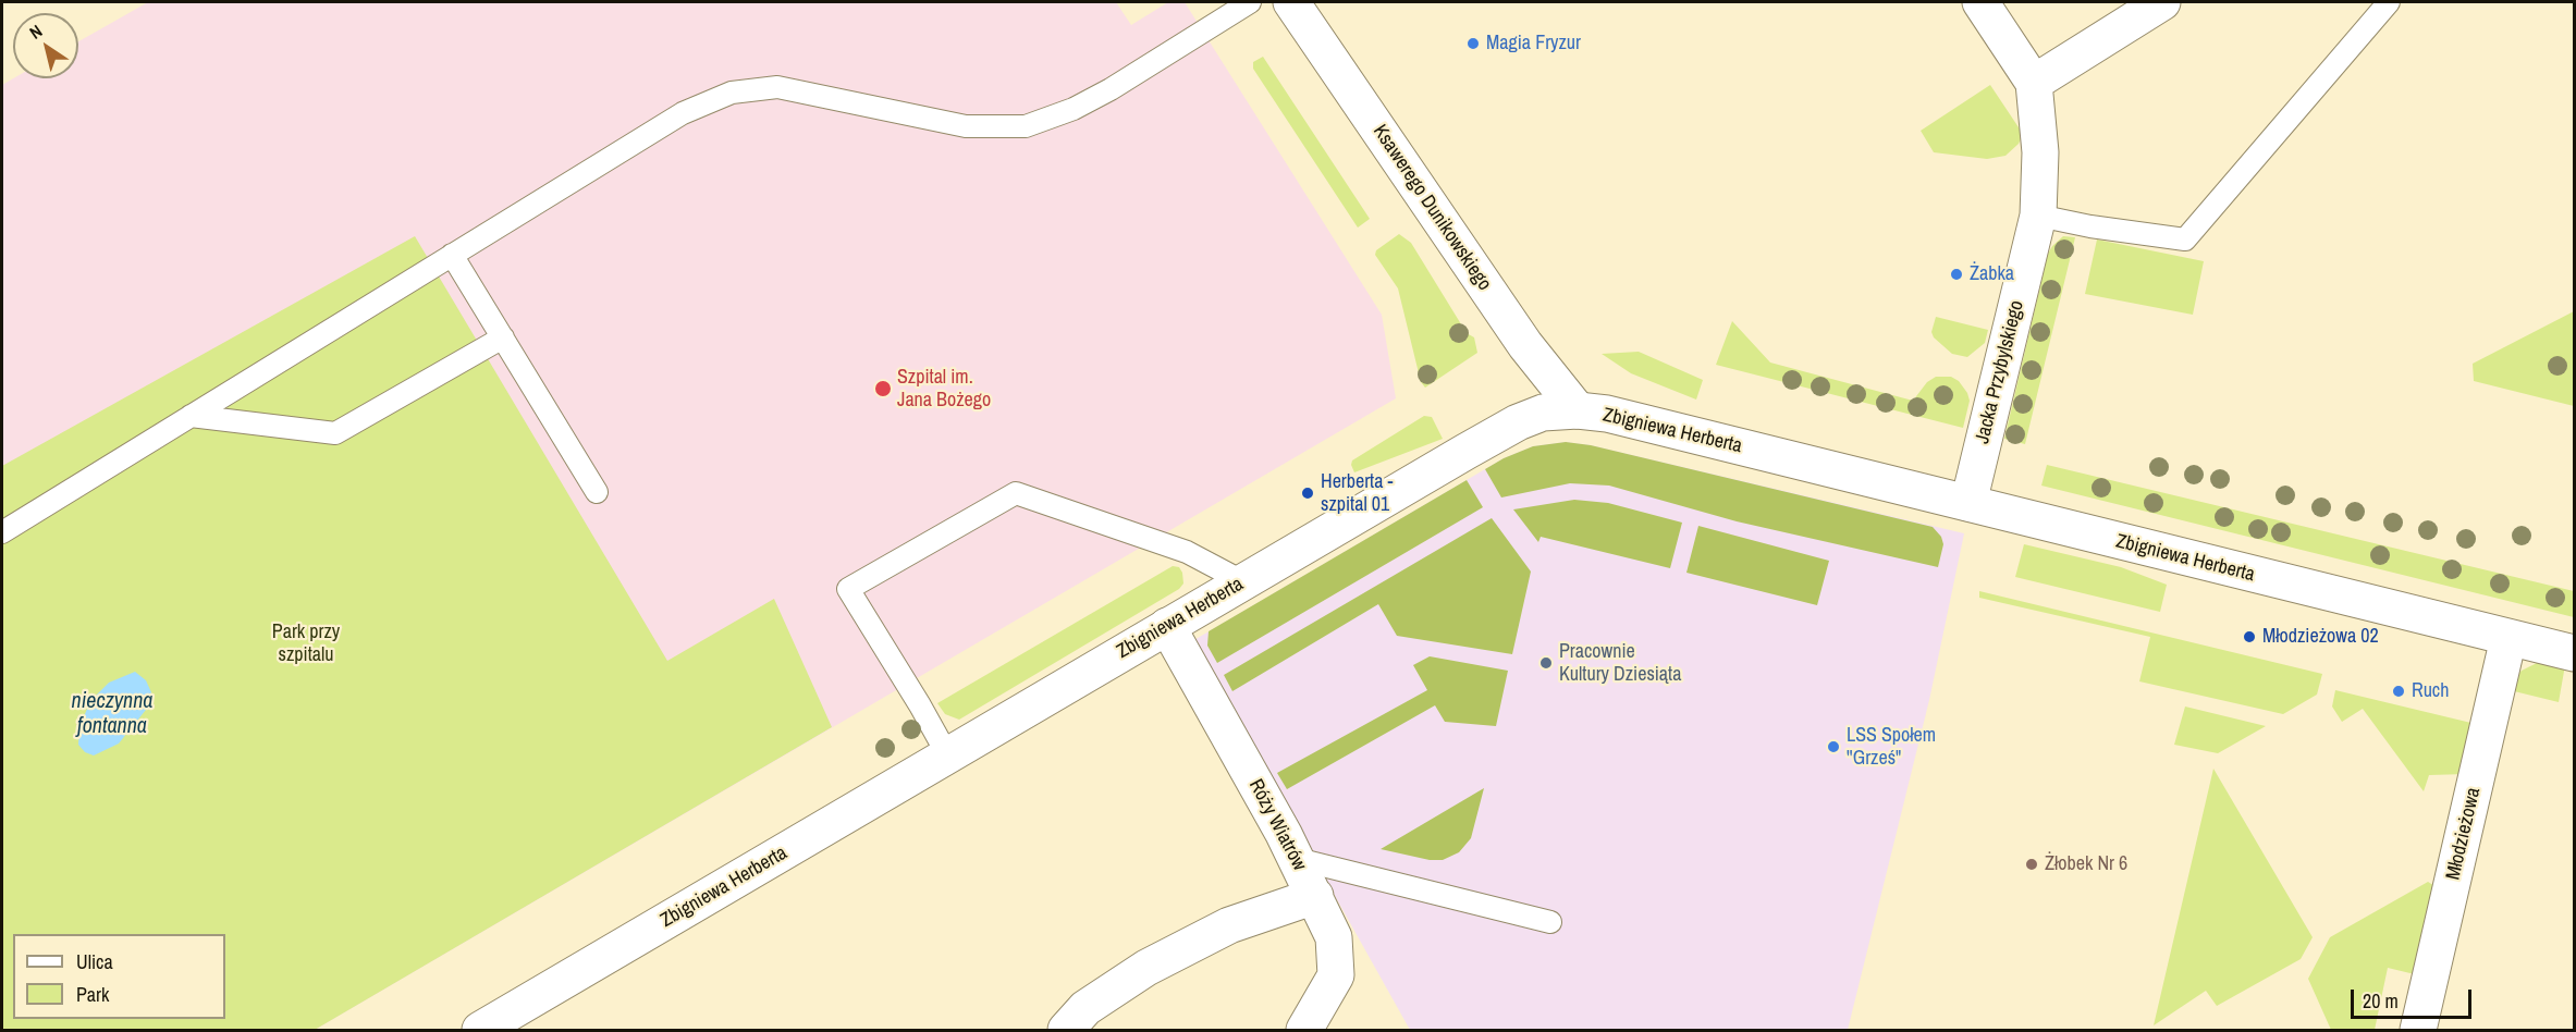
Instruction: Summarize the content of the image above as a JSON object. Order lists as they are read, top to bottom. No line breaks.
{"streets":{"street":["Ksawerego Dunikowskiego","Jacka Przybylskiego","Zbigniewa Herberta","Róży Wiatrów","Młodzieżowa"]},"crossings":[["Ksawerego Dunikowskiego","Zbigniewa Herberta"],["Jacka Przybylskiego","Zbigniewa Herberta"],["Zbigniewa Herberta","Róży Wiatrów"],["Zbigniewa Herberta","Młodzieżowa"]],"water":["nieczynna fontanna"],"parks":["Park przy szpitalu"],"places":["Magia Fryzur","Żabka","Szpital im. Jana Bożego","Herberta - szpital 01","Młodzieżowa 02","Pracownie Kultury Dziesiąta","Ruch","LSS Społem ''Grześ\"","Żłobek Nr 6"],"legend":["Ulica","Park"],"scale_bar":"20 m","north":"top left"}
